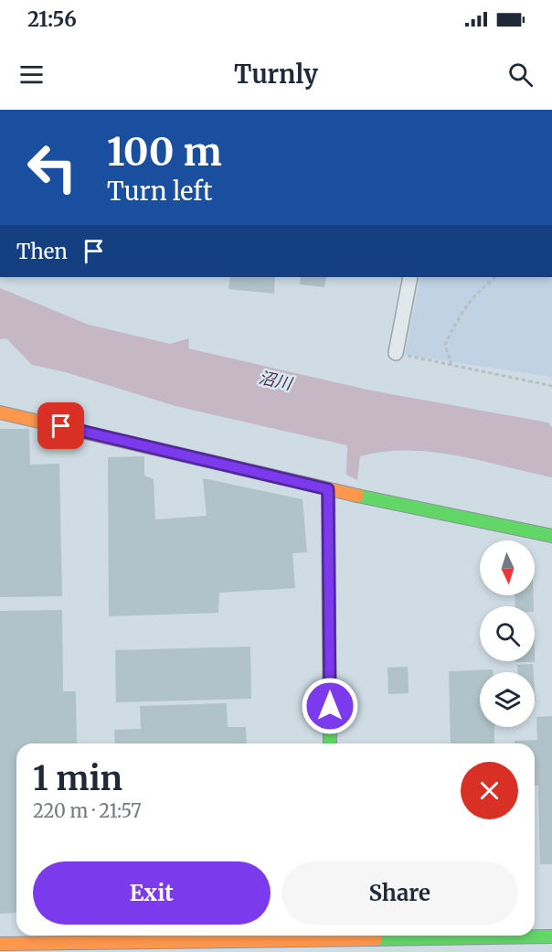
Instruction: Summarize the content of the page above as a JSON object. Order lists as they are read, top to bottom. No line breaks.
{"water":["沼川"],"north":"bottom","page":{"status":"21:56","header":"Turnly","turn":["100 m","Turn left"],"then":"Then","heading":["1 min","220 m · 21:57"],"buttons":["Exit","Share"]}}
